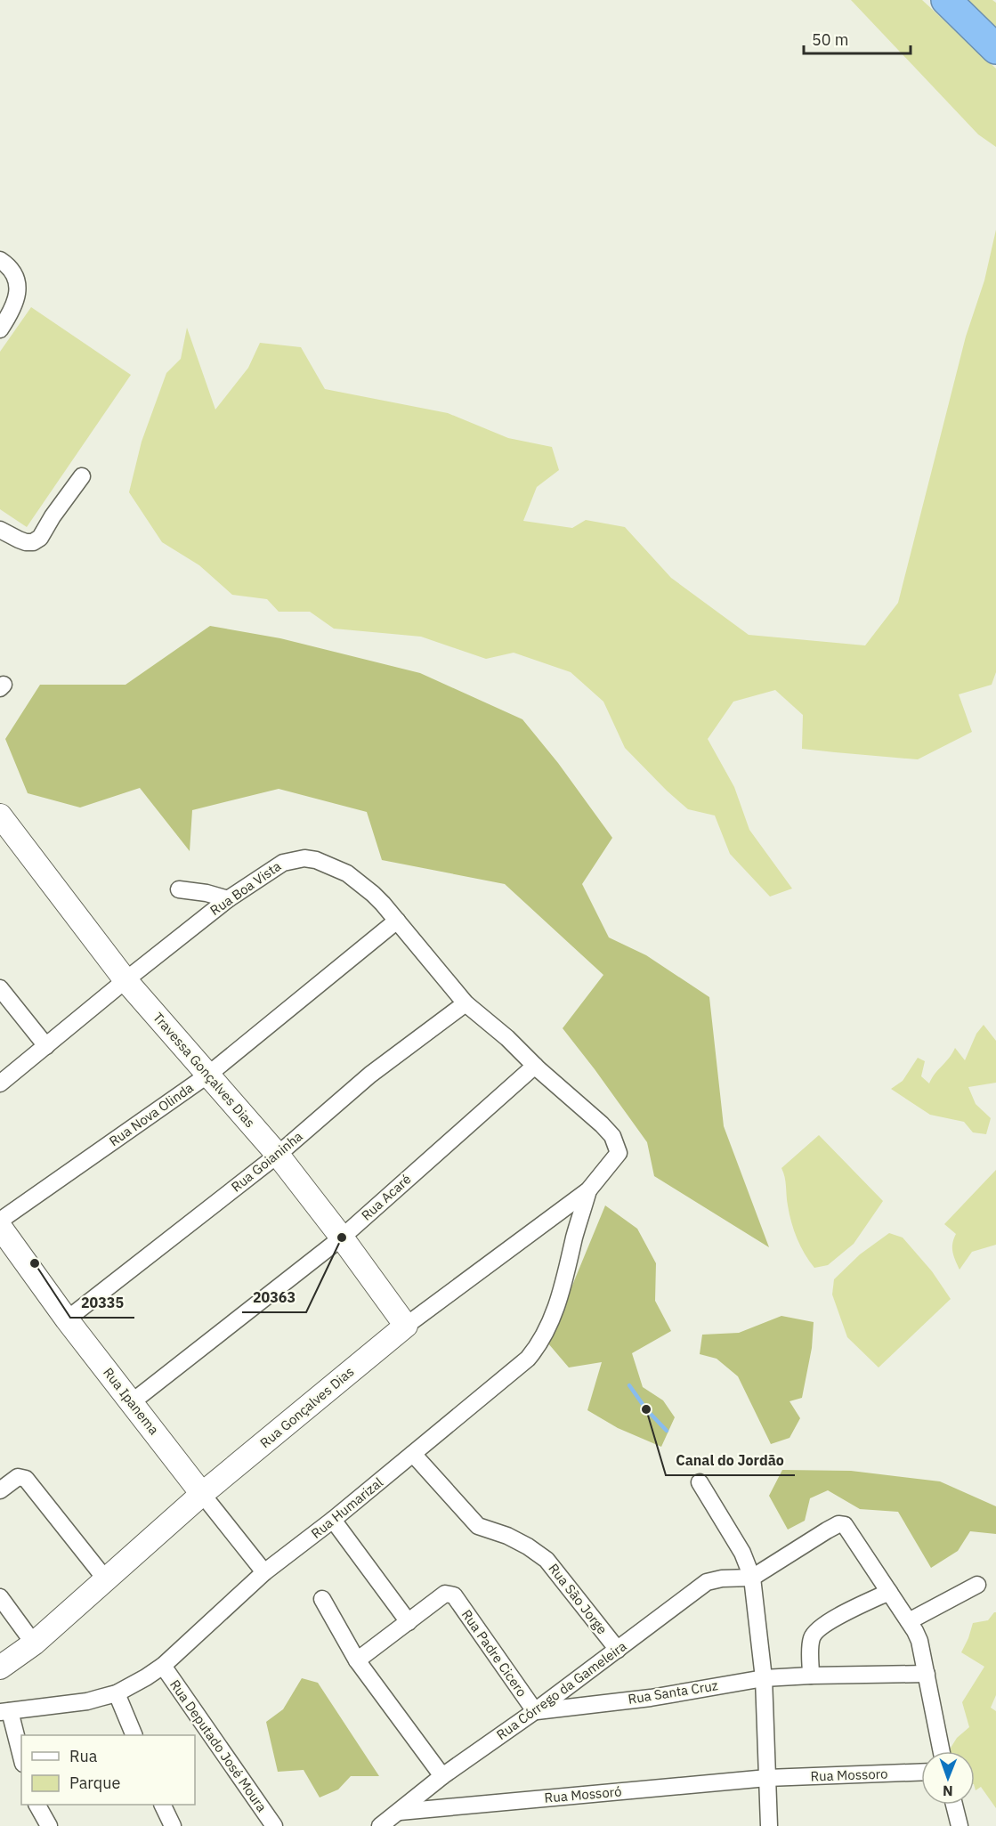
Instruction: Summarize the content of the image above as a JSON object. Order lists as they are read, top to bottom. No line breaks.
{"streets":{"street":["Rua Boa Vista","Travessa Gonçalves Dias","Rua Nova Olinda","Rua Goianinha","Rua Acaré","Rua Ipanema","Rua Gonçalves Dias","Rua Humarizal","Rua São Jorge","Rua Padre Cicero","Rua Córrego da Gameleira","Rua Santa Cruz","Rua Deputado José Moura","Rua Mossoro","Rua Mossoró"]},"crossings":[["Rua Boa Vista","Travessa Gonçalves Dias"],["Rua Boa Vista","Rua Nova Olinda"],["Rua Boa Vista","Rua Goianinha"],["Rua Boa Vista","Rua Acaré"],["Rua Boa Vista","Rua Gonçalves Dias"],["Travessa Gonçalves Dias","Rua Nova Olinda"],["Travessa Gonçalves Dias","Rua Goianinha"],["Travessa Gonçalves Dias","Rua Acaré"],["Travessa Gonçalves Dias","Rua Gonçalves Dias"],["Rua Goianinha","Rua Ipanema"],["Rua Acaré","Rua Ipanema"],["Rua Ipanema","Rua Gonçalves Dias"],["Rua Ipanema","Rua Humarizal"],["Rua Gonçalves Dias","Rua Humarizal"],["Rua Humarizal","Rua São Jorge"],["Rua Humarizal","Rua Deputado José Moura"],["Rua São Jorge","Rua Córrego da Gameleira"],["Rua Padre Cicero","Rua Córrego da Gameleira"],["Rua Padre Cicero","Rua Santa Cruz"],["Rua Córrego da Gameleira","Rua Santa Cruz"],["Rua Córrego da Gameleira","Rua Mossoró"],["Rua Mossoro","Rua Mossoró"]],"places":["20363","20335","Canal do Jordão"],"legend":["Rua","Parque"],"scale_bar":"50 m","north":"bottom"}
